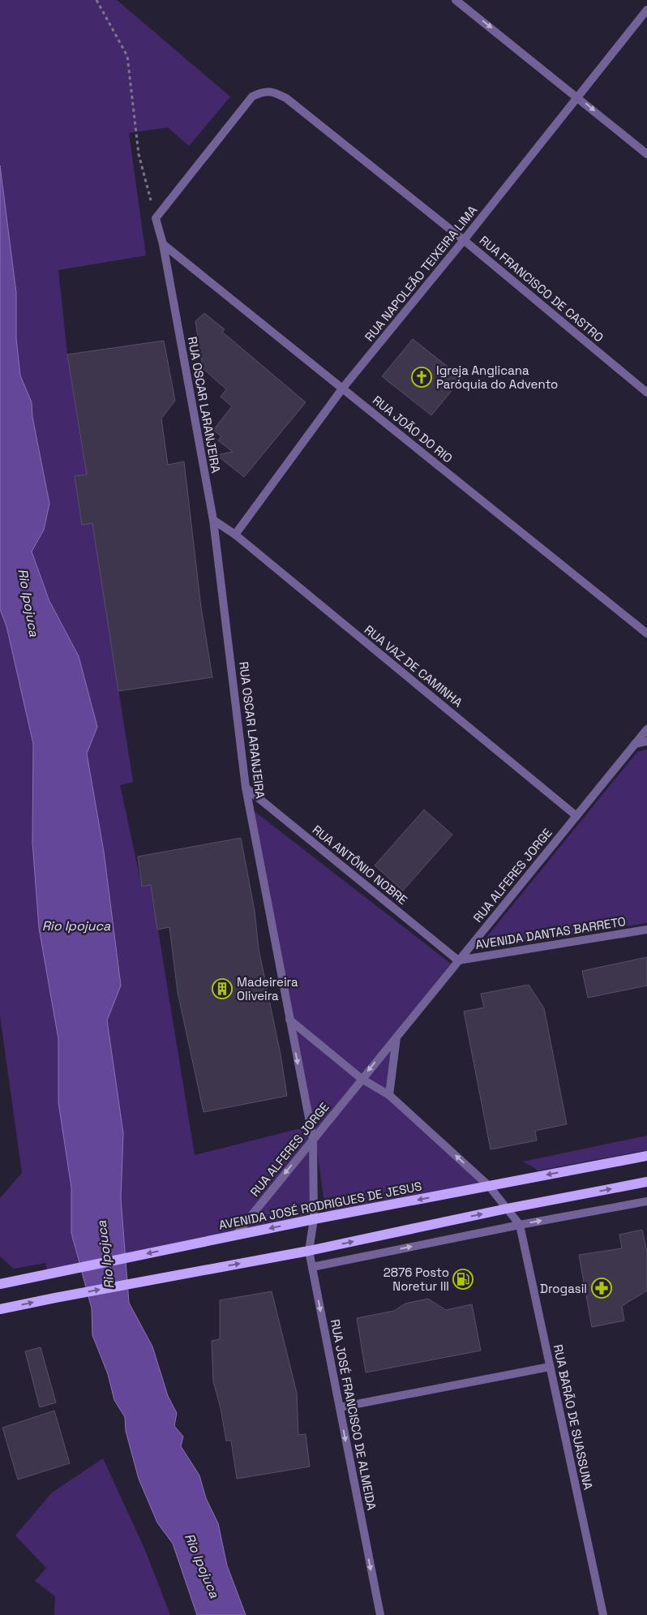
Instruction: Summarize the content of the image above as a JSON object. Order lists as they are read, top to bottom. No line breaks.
{"streets":{"main road":["AVENIDA JOSÉ RODRIGUES DE JESUS"],"street":["RUA NAPOLEÃO TEIXEIRA LIMA","RUA FRANCISCO DE CASTRO","RUA OSCAR LARANJEIRA","RUA JOÃO DO RIO","RUA VAZ DE CAMINHA","RUA ANTÔNIO NOBRE","RUA ALFERES JORGE","AVENIDA DANTAS BARRETO","RUA JOSÉ FRANCISCO DE ALMEIDA","RUA BARÃO DE SUASSUNA"]},"crossings":[["RUA NAPOLEÃO TEIXEIRA LIMA","RUA FRANCISCO DE CASTRO"],["RUA NAPOLEÃO TEIXEIRA LIMA","RUA JOÃO DO RIO"],["RUA NAPOLEÃO TEIXEIRA LIMA","RUA VAZ DE CAMINHA"],["RUA FRANCISCO DE CASTRO","RUA OSCAR LARANJEIRA"],["RUA OSCAR LARANJEIRA","RUA JOÃO DO RIO"],["RUA OSCAR LARANJEIRA","RUA ANTÔNIO NOBRE"],["RUA OSCAR LARANJEIRA","RUA ALFERES JORGE"],["RUA OSCAR LARANJEIRA","AVENIDA JOSÉ RODRIGUES DE JESUS"],["RUA OSCAR LARANJEIRA","RUA JOSÉ FRANCISCO DE ALMEIDA"],["RUA VAZ DE CAMINHA","RUA ALFERES JORGE"],["RUA ANTÔNIO NOBRE","RUA ALFERES JORGE"],["RUA ANTÔNIO NOBRE","AVENIDA DANTAS BARRETO"],["RUA ALFERES JORGE","AVENIDA DANTAS BARRETO"],["RUA ALFERES JORGE","AVENIDA JOSÉ RODRIGUES DE JESUS"],["AVENIDA JOSÉ RODRIGUES DE JESUS","RUA JOSÉ FRANCISCO DE ALMEIDA"]],"one_way":["RUA JOSÉ FRANCISCO DE ALMEIDA"],"water":["Rio Ipojuca"],"places":{"church":["Igreja Anglicana Paróquia do Advento"],"building":["Madeireira Oliveira"],"fuel station":["2876 Posto Noretur III"],"pharmacy":["Drogasil"]}}
